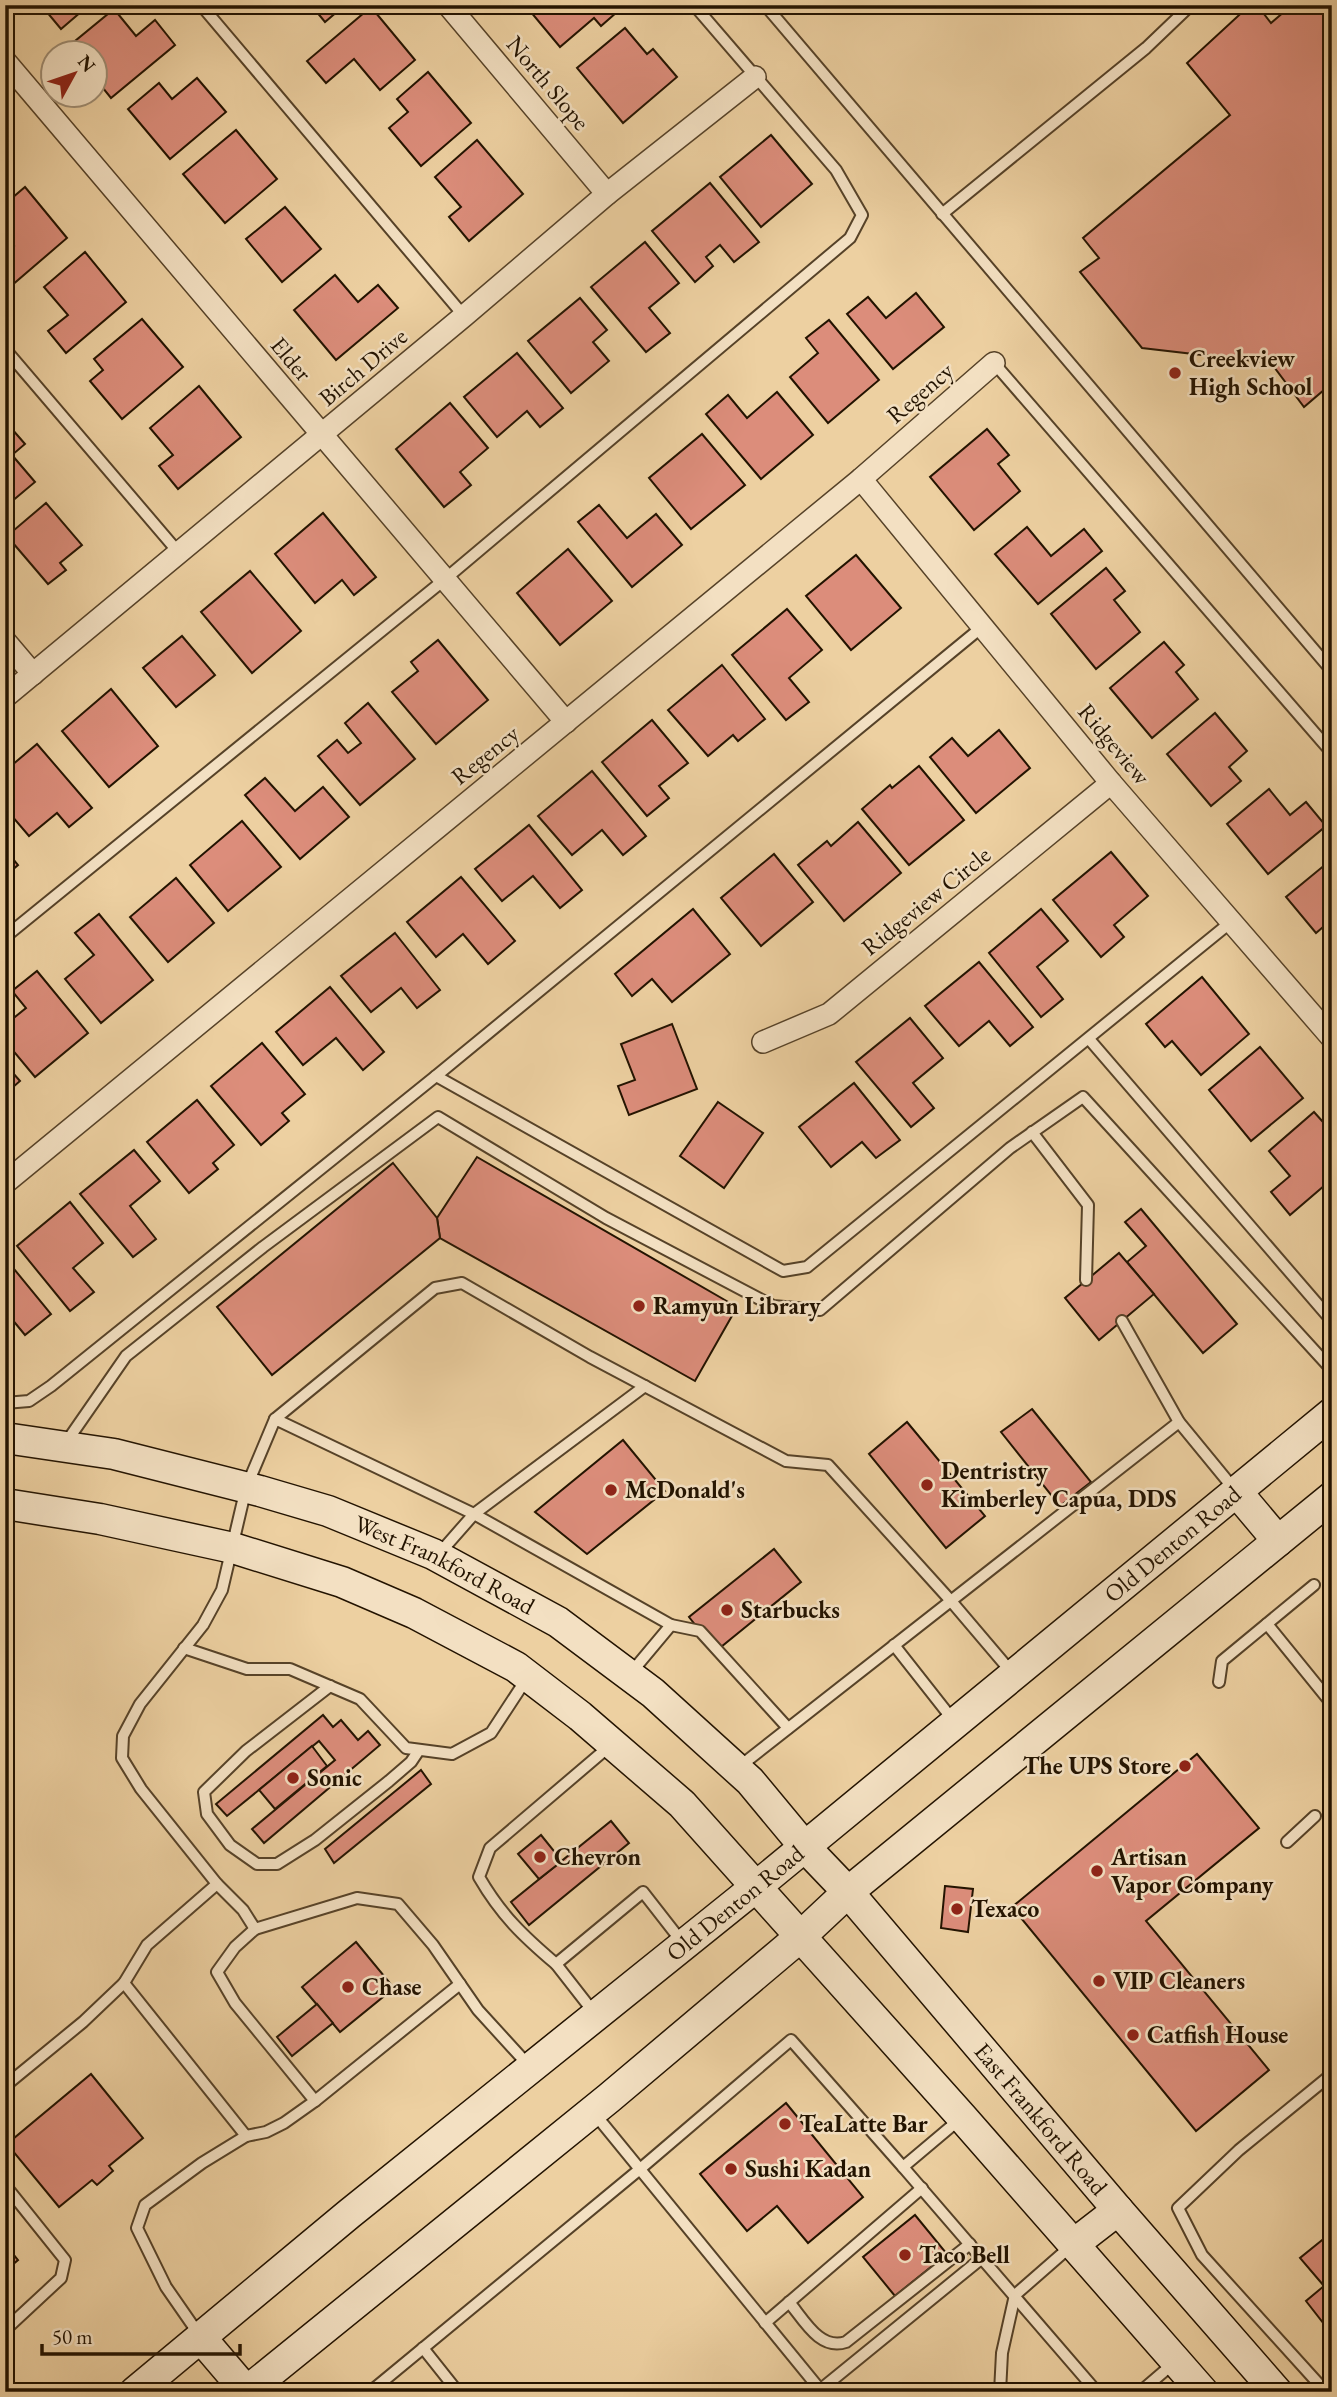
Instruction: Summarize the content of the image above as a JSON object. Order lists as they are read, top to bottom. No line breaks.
{"streets":{"main road":["Old Denton Road","West Frankford Road","East Frankford Road"],"street":["North Slope","Elder","Birch Drive","Regency","Ridgeview","Ridgeview Circle"]},"crossings":[["North Slope","Birch Drive"],["Elder","Birch Drive"],["Elder","Regency"],["Regency","Ridgeview"],["Ridgeview","Ridgeview Circle"],["Old Denton Road","West Frankford Road"],["Old Denton Road","East Frankford Road"],["West Frankford Road","East Frankford Road"]],"places":["Creekview High School","Ramyun Library","Dentristry Kimberley Capua, DDS","McDonald's","Starbucks","The UPS Store","Sonic","Chevron","Artisan Vapor Company","Texaco","VIP Cleaners","Chase","Catfish House","TeaLatte Bar","Sushi Kadan","Taco Bell"],"scale_bar":"50 m","north":"top right"}
